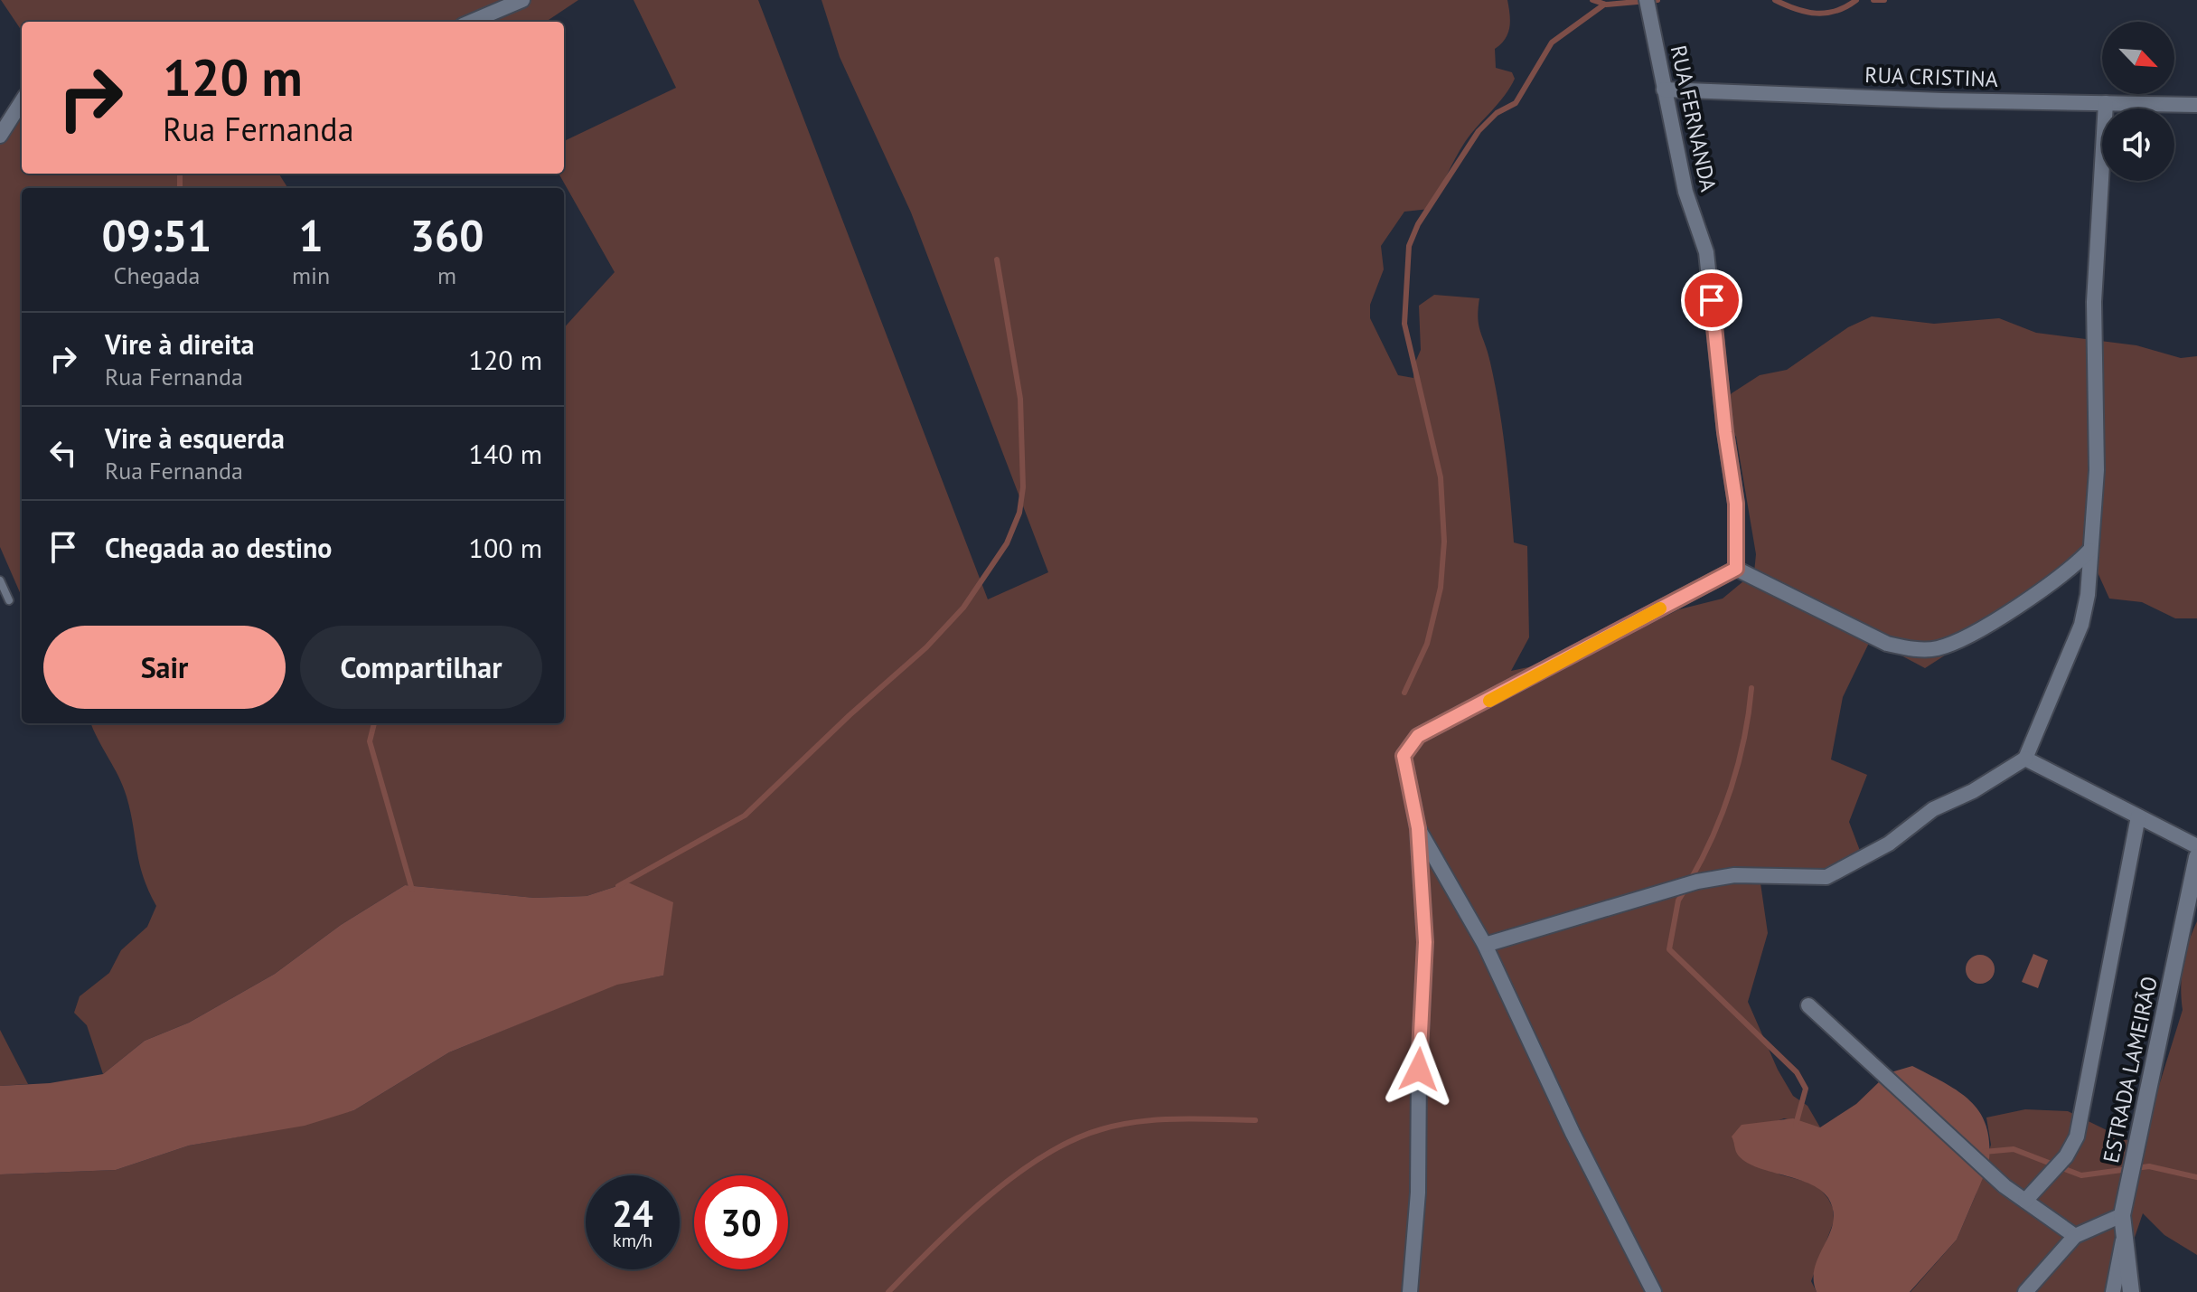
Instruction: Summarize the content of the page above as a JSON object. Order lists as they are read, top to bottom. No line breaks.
{"streets":{"street":["RUA CRISTINA","RUA FERNANDA","ESTRADA LAMEIRÃO"]},"crossings":[["RUA CRISTINA","RUA FERNANDA"]],"north":"bottom right","page":{"turn":["120 m","Rua Fernanda"],"eta":["09:51","Chegada","1","min","360","m"],"list":[{"name":"Vire à direita","note":"Rua Fernanda","value":"120 m"},{"name":"Vire à esquerda","note":"Rua Fernanda","value":"140 m"},{"name":"Chegada ao destino","value":"100 m"}],"buttons":["Sair","Compartilhar"],"speed":"24 km/h","limit":"30"}}
